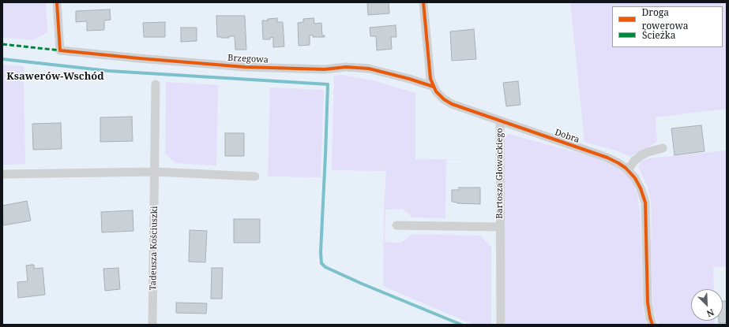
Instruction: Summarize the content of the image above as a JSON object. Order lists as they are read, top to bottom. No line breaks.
{"streets":{"street":["Brzegowa","Dobra","Bartosza Głowackiego","Tadeusza Kościuszki"]},"crossings":[["Brzegowa","Dobra"],["Dobra","Bartosza Głowackiego"]],"districts":["Ksawerów-Wschód"],"legend":["Droga rowerowa","Ścieżka"],"north":"bottom right"}
